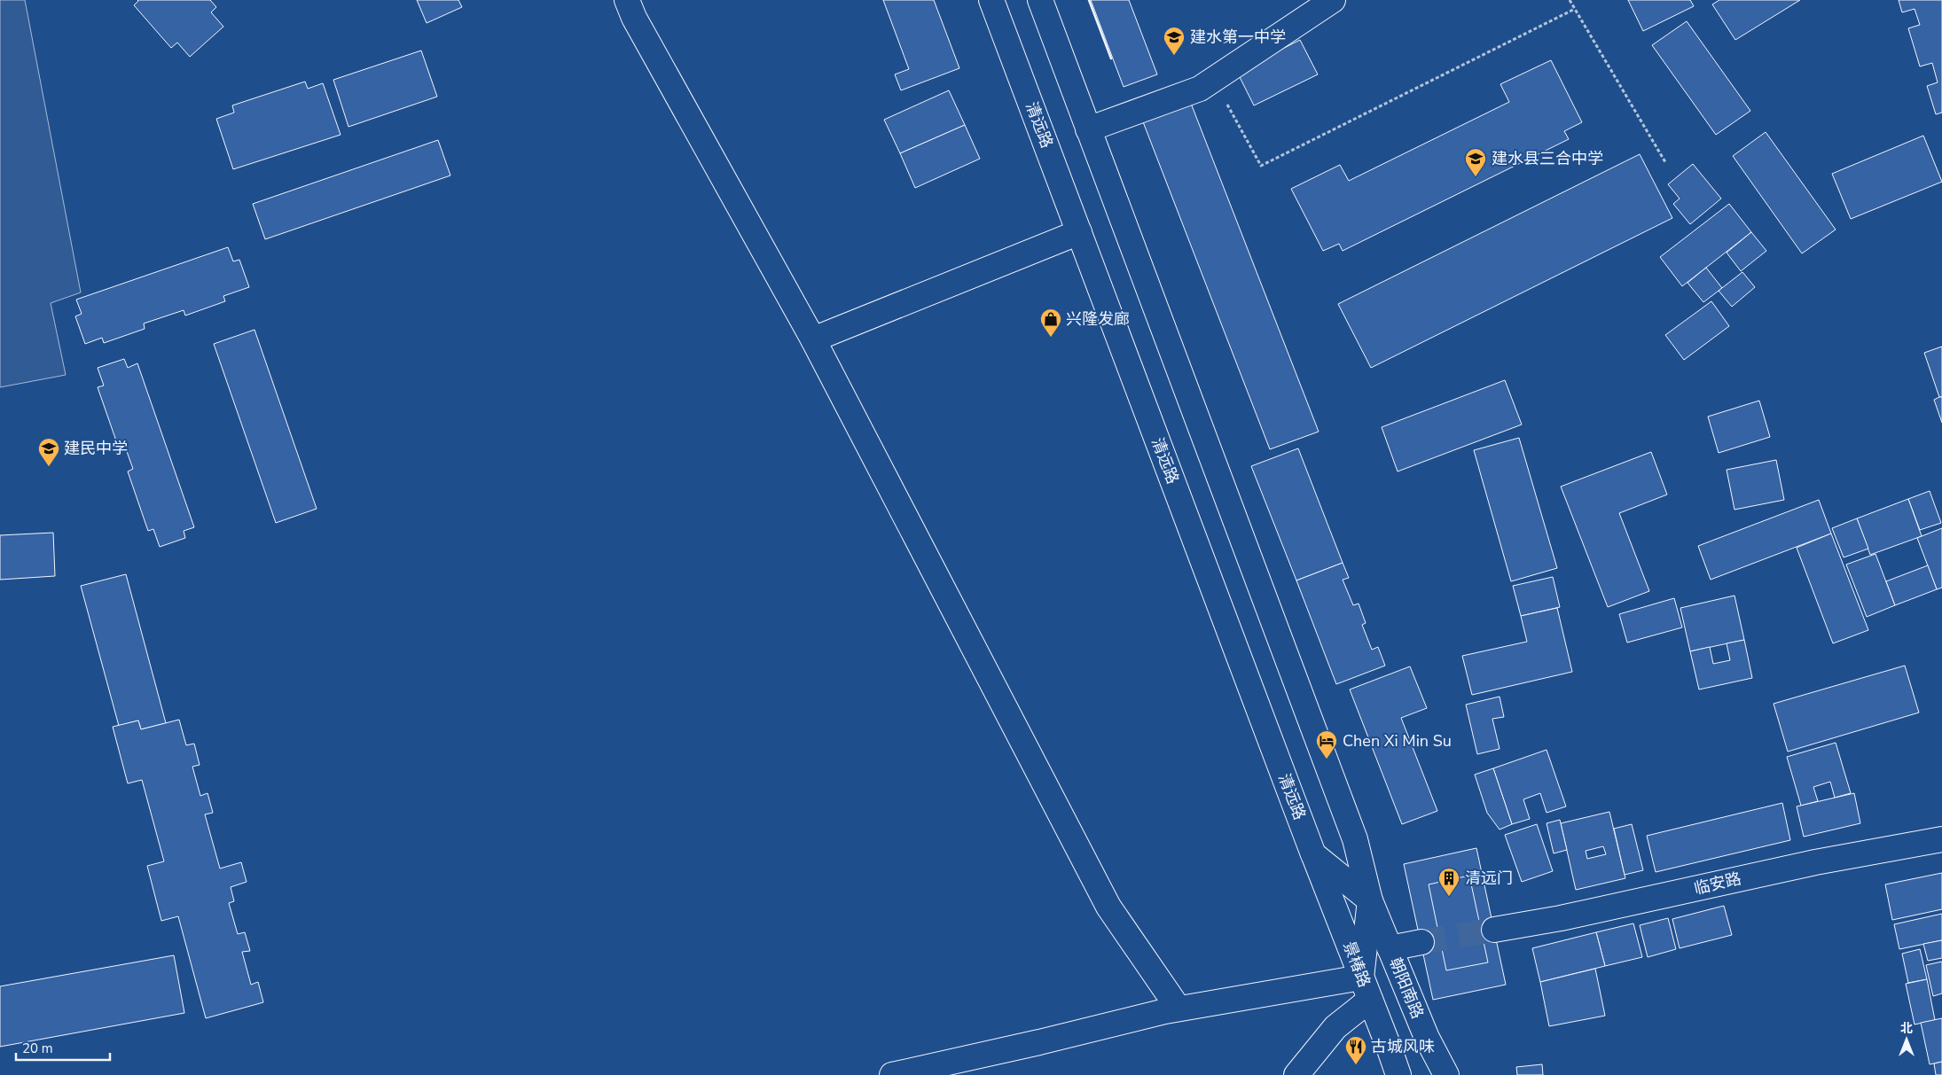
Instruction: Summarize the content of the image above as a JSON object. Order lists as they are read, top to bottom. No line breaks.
{"streets":{"street":["清远路","临安路","景椿路","朝阳南路"]},"crossings":[["清远路","景椿路"],["清远路","朝阳南路"]],"places":{"school or university":["建水第一中学","建水县三合中学","建民中学"],"shop":["兴隆发廊"],"hotel":["Chen Xi Min Su"],"building":["清远门"],"restaurant":["古城风味"]},"scale_bar":"20 m","north":"top"}
